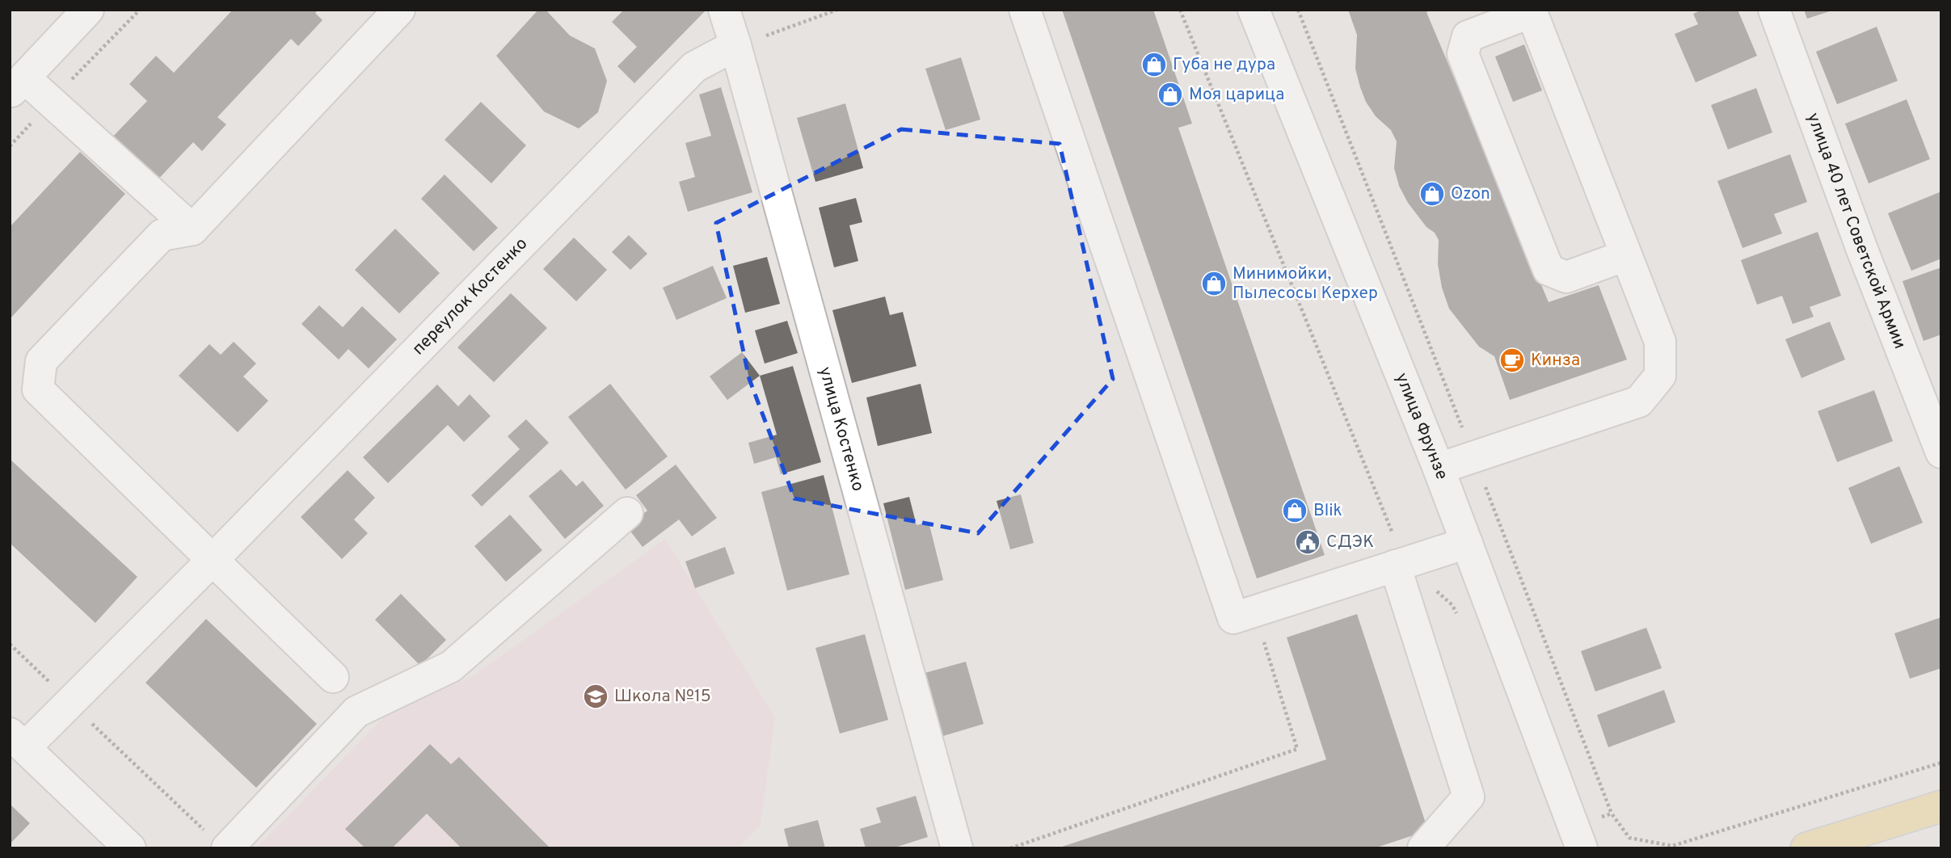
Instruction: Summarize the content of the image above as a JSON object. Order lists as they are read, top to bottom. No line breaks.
{"streets":{"street":["улица 40 лет Советской Армии","переулок Костенко","улица Фрунзе","улица Костенко"]},"crossings":[["переулок Костенко","улица Костенко"]],"places":{"shop":["Губа не дура","Моя царица","Ozon","Минимойки, Пылесосы Керхер","Blik"],"cafe":["Кинза"],"public building":["СДЭК"],"school or university":["Школа №15"]}}
